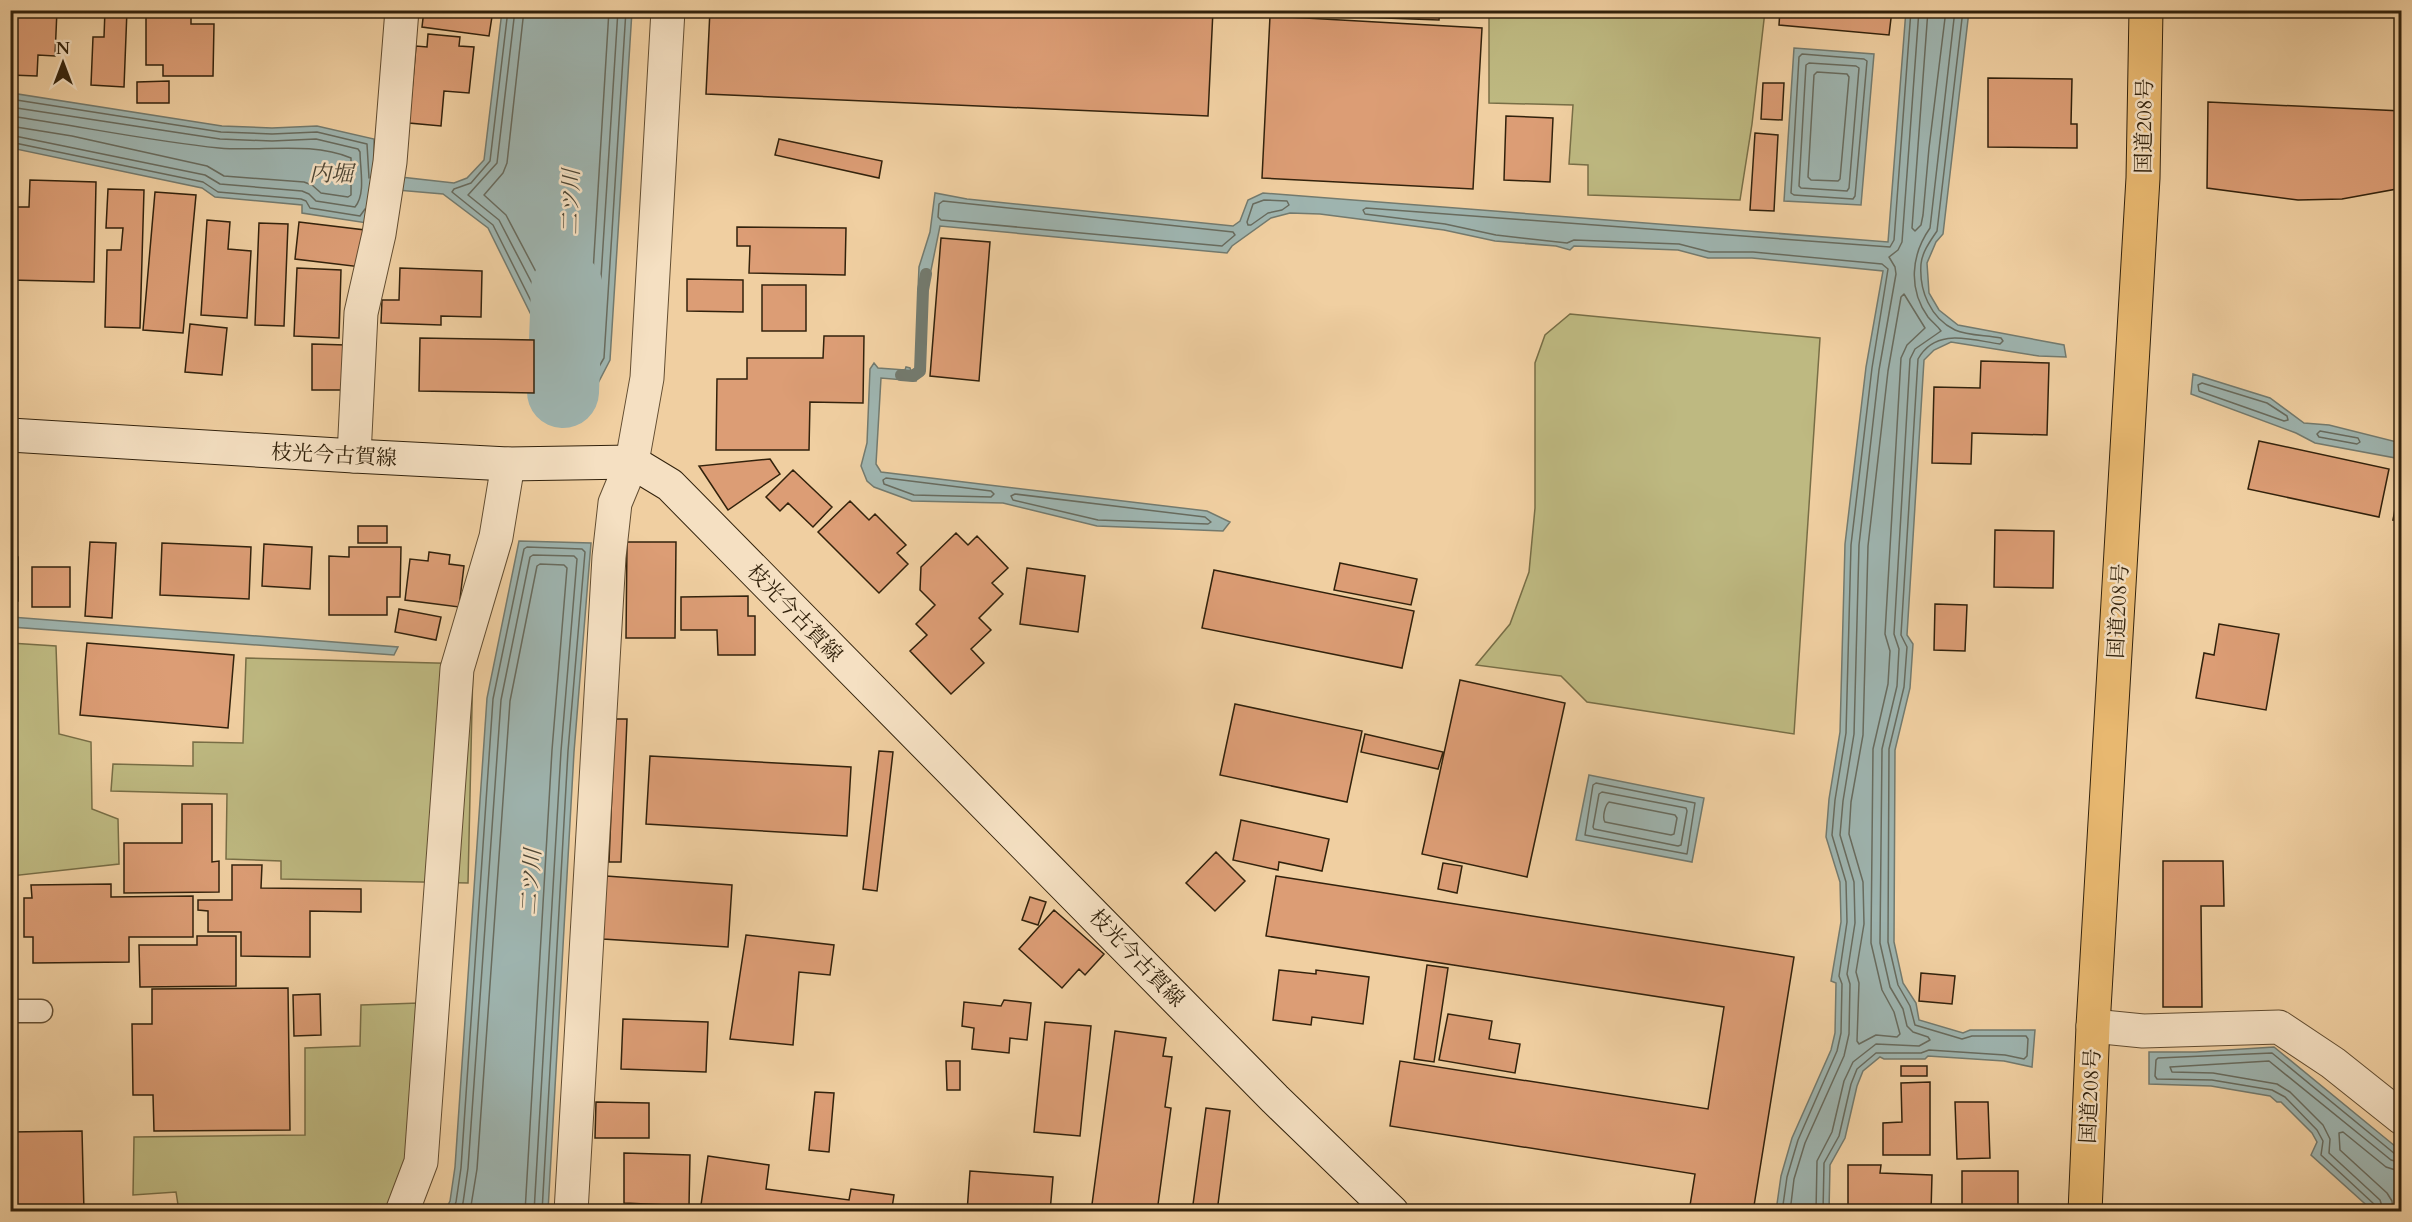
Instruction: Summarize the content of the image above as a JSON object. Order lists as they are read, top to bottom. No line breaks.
{"streets":{"highway":["国道208号"],"street":["枝光今古賀線"]},"water":["内堀","二ツ川"],"north":"top"}
